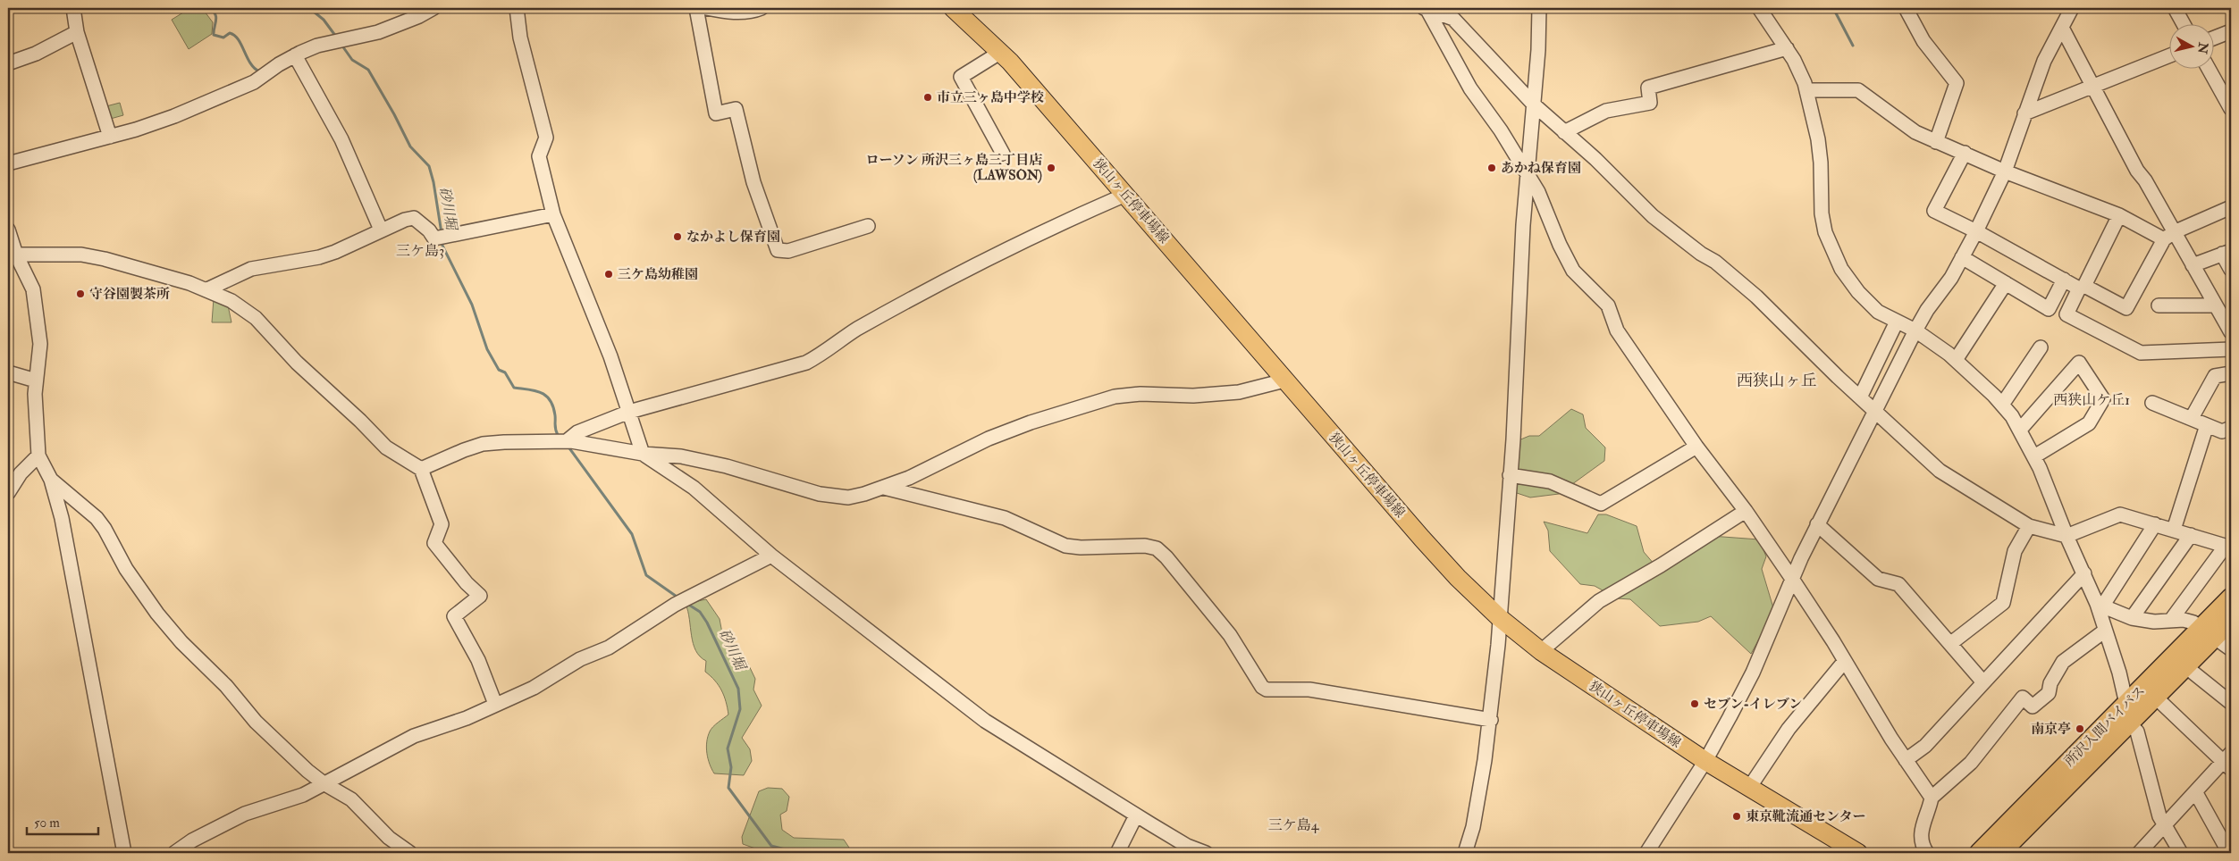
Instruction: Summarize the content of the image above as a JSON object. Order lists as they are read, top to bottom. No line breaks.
{"streets":{"highway":["所沢入間バイパス"],"main road":["狭山ヶ丘停車場線"]},"districts":["三ケ島3","西狭山ヶ丘","西狭山ケ丘1","三ケ島4"],"water":["砂川堀"],"places":["市立三ヶ島中学校","ローソン 所沢三ヶ島三丁目店 (LAWSON)","あかね保育園","なかよし保育園","三ケ島幼稚園","守谷園製茶所","セブン-イレブン","南京亭","東京靴流通センター"],"scale_bar":"50 m","north":"right"}
